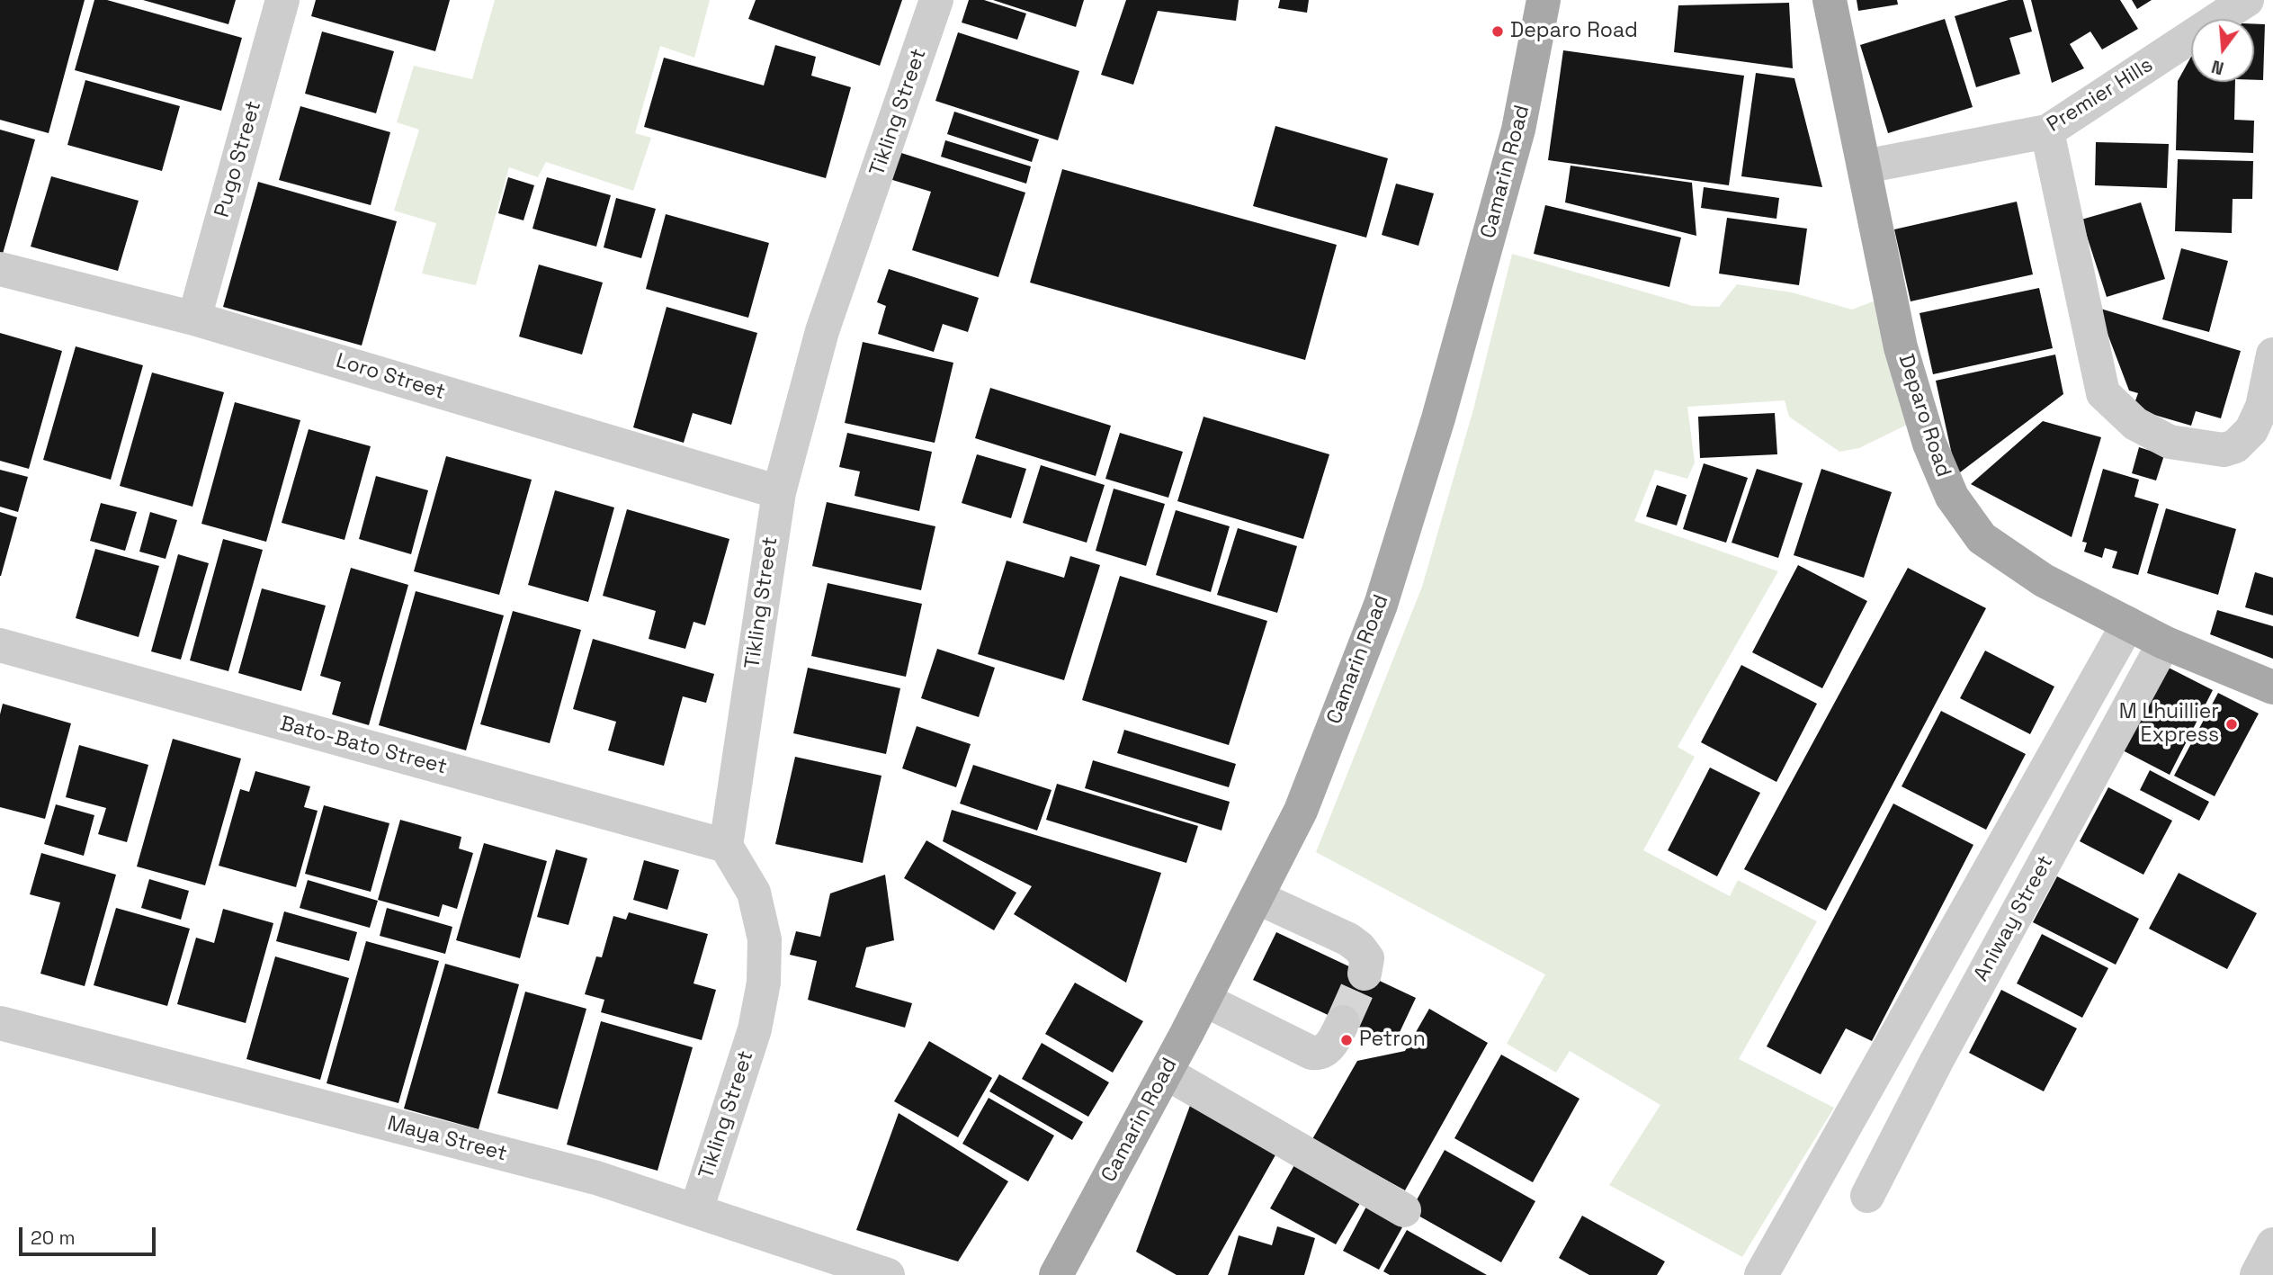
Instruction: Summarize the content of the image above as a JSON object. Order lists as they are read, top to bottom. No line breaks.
{"streets":{"main road":["Camarin Road","Deparo Road"],"street":["Premier Hills","Tikling Street","Pugo Street","Loro Street","Bato-Bato Street","Aniway Street","Maya Street"]},"crossings":[["Premier Hills","Deparo Road"],["Tikling Street","Loro Street"],["Tikling Street","Bato-Bato Street"],["Tikling Street","Maya Street"],["Pugo Street","Loro Street"],["Deparo Road","Aniway Street"]],"places":["Deparo Road","M Lhuillier Express","Petron"],"scale_bar":"20 m","north":"bottom"}
